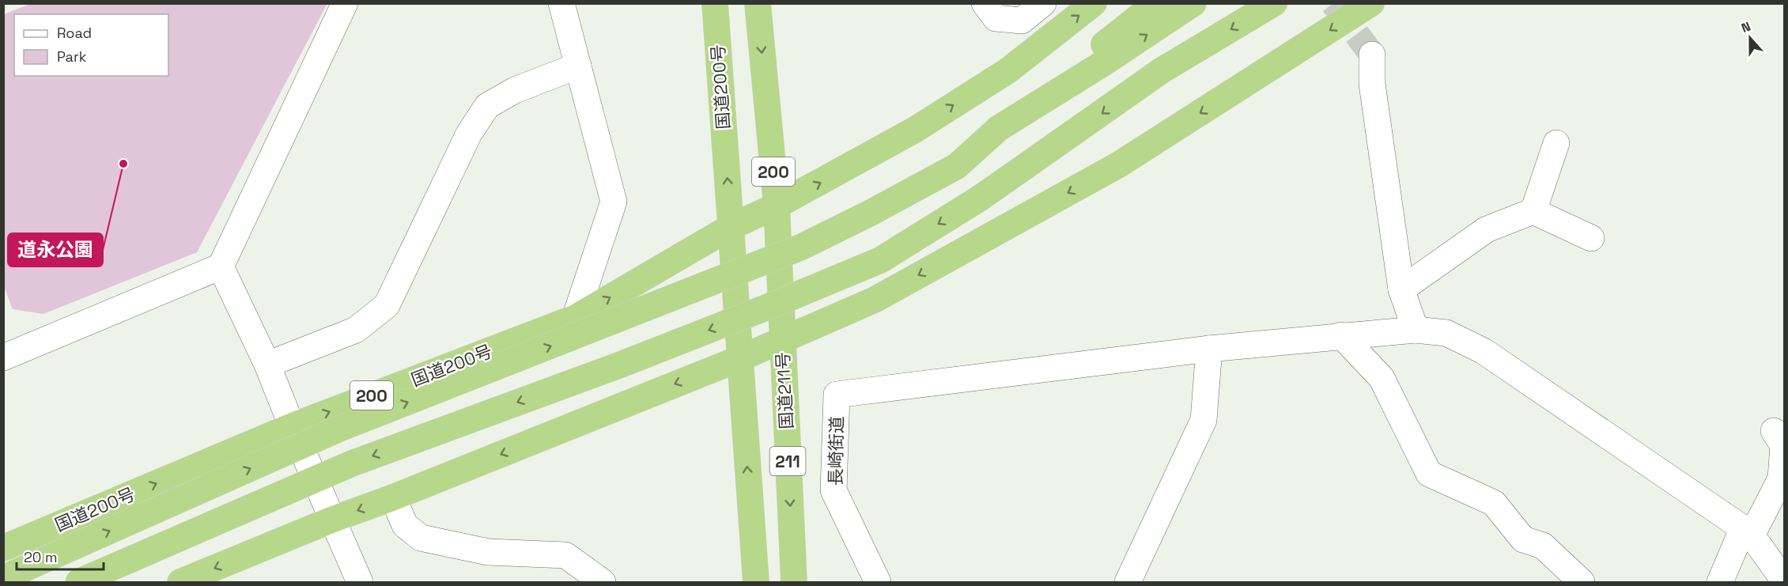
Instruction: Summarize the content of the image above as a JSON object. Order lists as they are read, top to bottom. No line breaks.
{"streets":{"highway":["国道200号","200","国道211号","211"],"street":["長崎街道"]},"crossings":[["国道200号","200"],["国道200号","211"],["200","国道211号"]],"places":["道永公園"],"legend":["Road","Park"],"scale_bar":"20 m","north":"top"}
